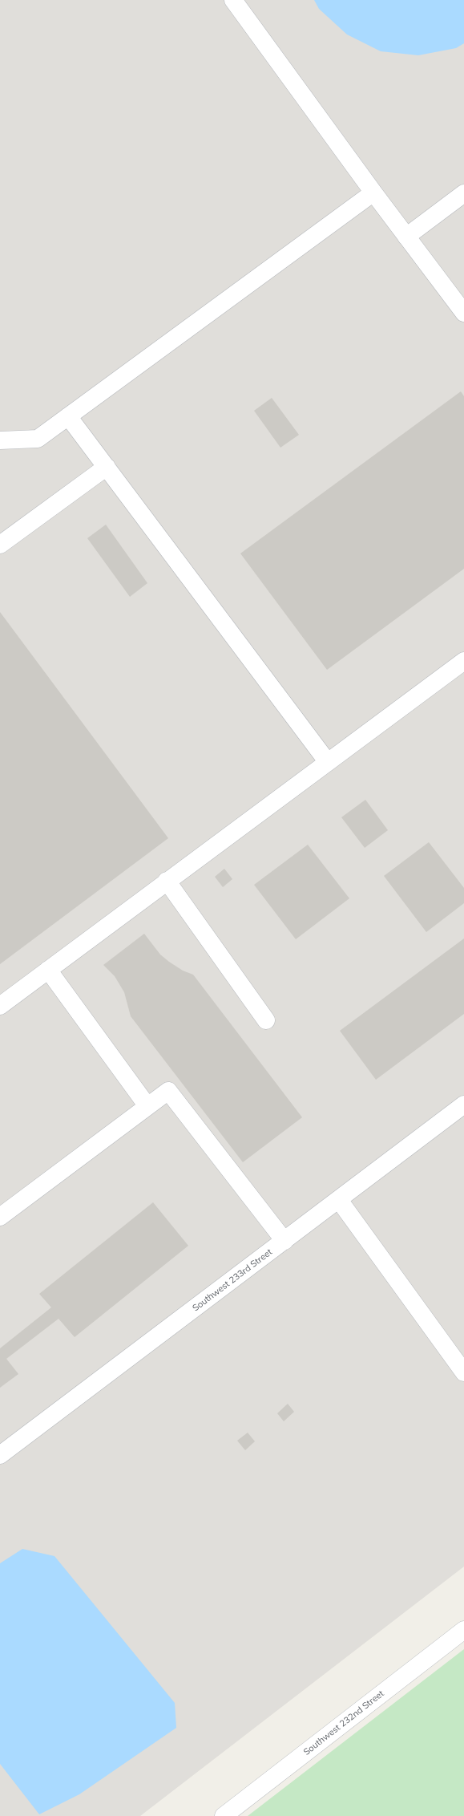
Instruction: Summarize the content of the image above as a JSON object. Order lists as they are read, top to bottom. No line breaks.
{"streets":{"street":["Southwest 233rd Street","Southwest 232nd Street"]}}
